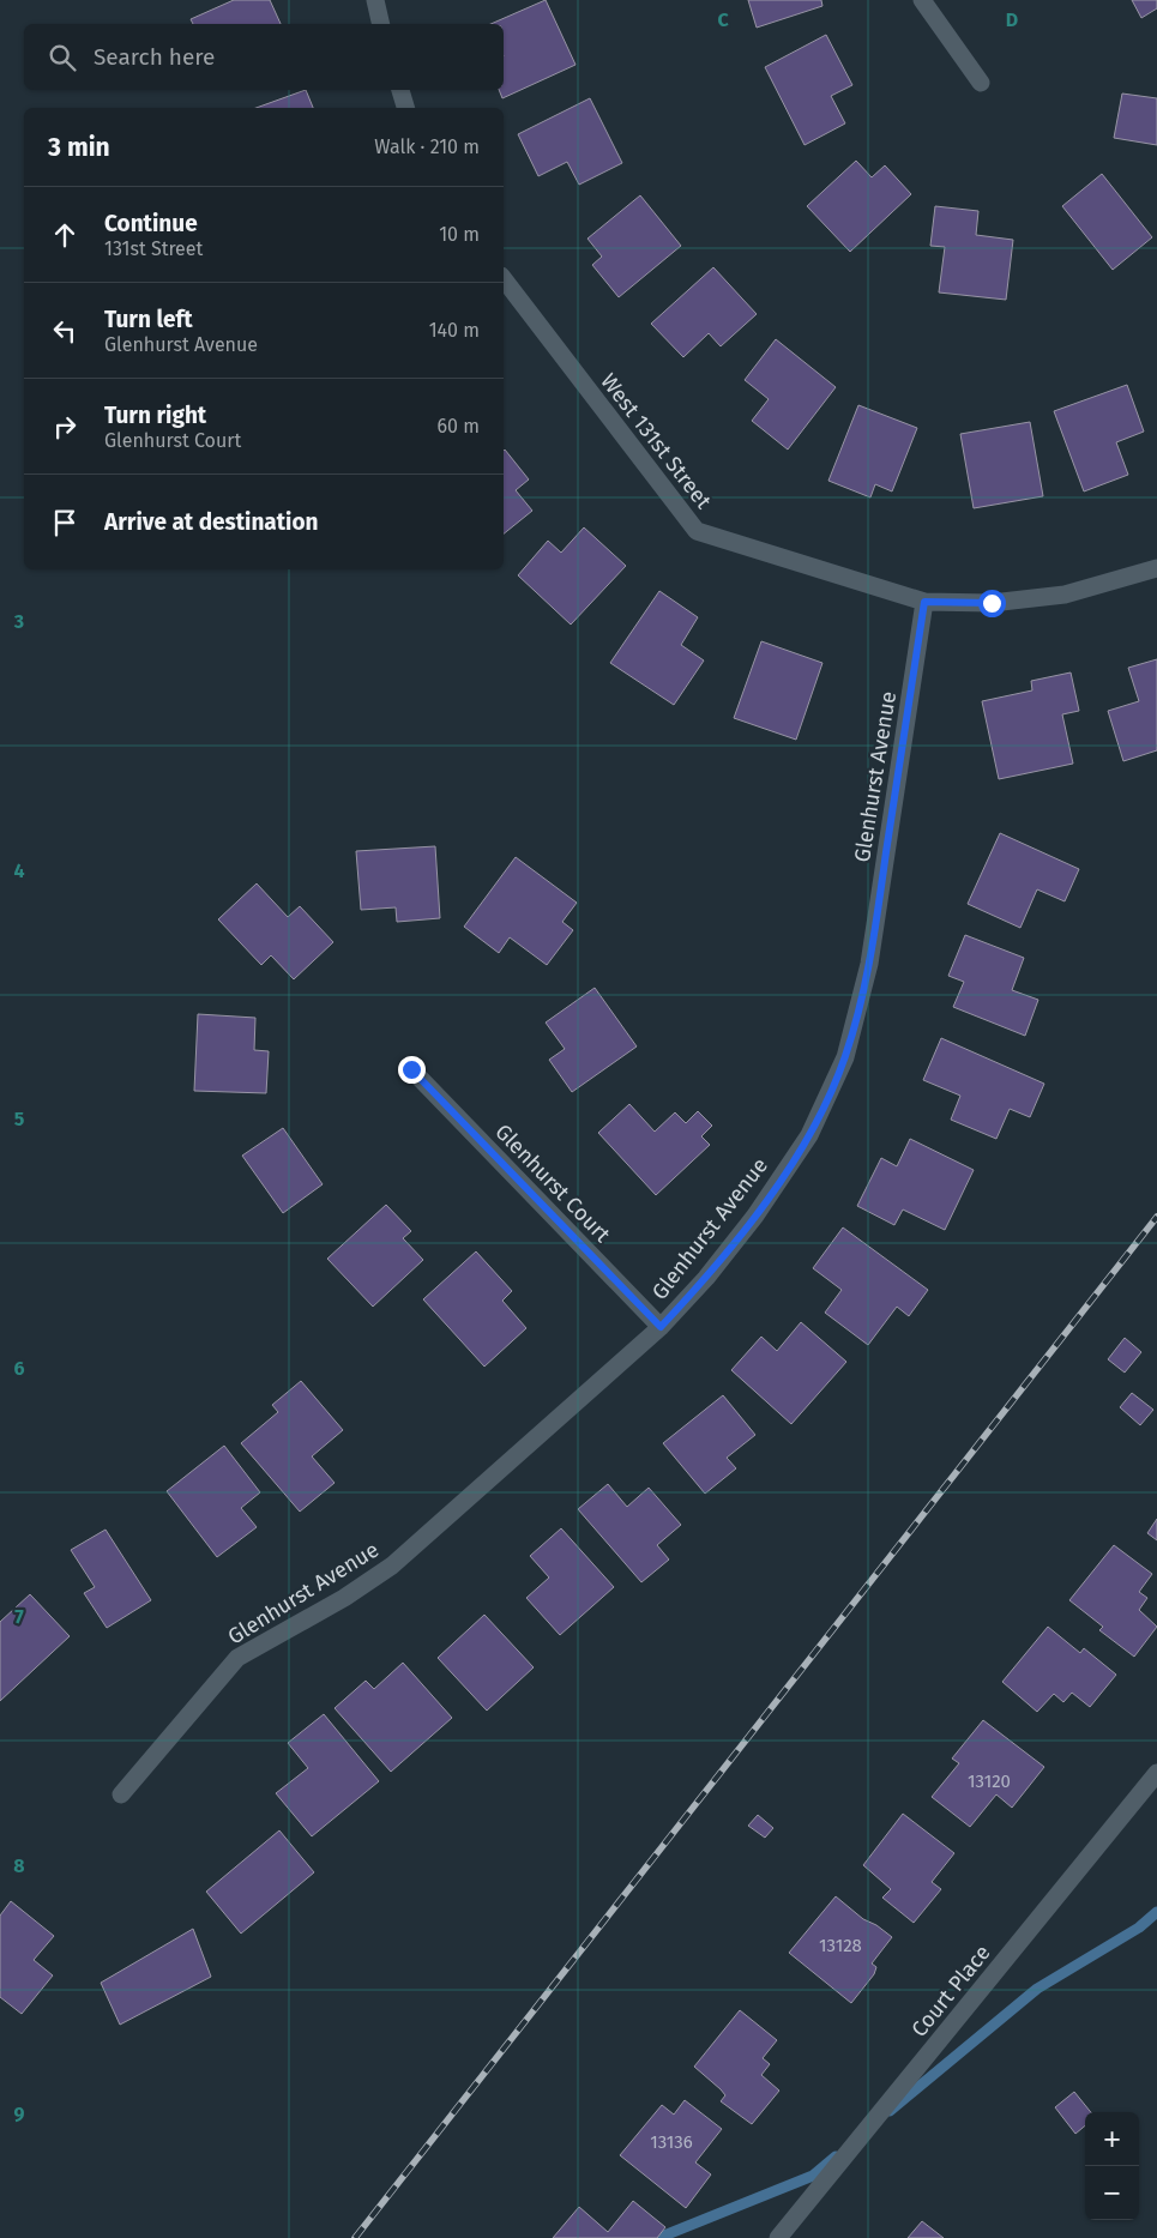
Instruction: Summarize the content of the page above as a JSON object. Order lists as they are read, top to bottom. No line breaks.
{"streets":{"street":["West 131st Street","Glenhurst Avenue","Glenhurst Court","Court Place"]},"crossings":[["West 131st Street","Glenhurst Avenue"],["Glenhurst Avenue","Glenhurst Court"]],"house_numbers":["13120","13128","13136"],"page":{"search":"Search here","heading":["3 min","Walk · 210 m"],"list":[["Continue","131st Street","10 m"],["Turn left","Glenhurst Avenue","140 m"],["Turn right","Glenhurst Court","60 m"],"Arrive at destination"],"map_buttons":["+","−"]},"grid":{"columns":["C","D"],"rows":["3","4","5","6","7","8","9"]}}
